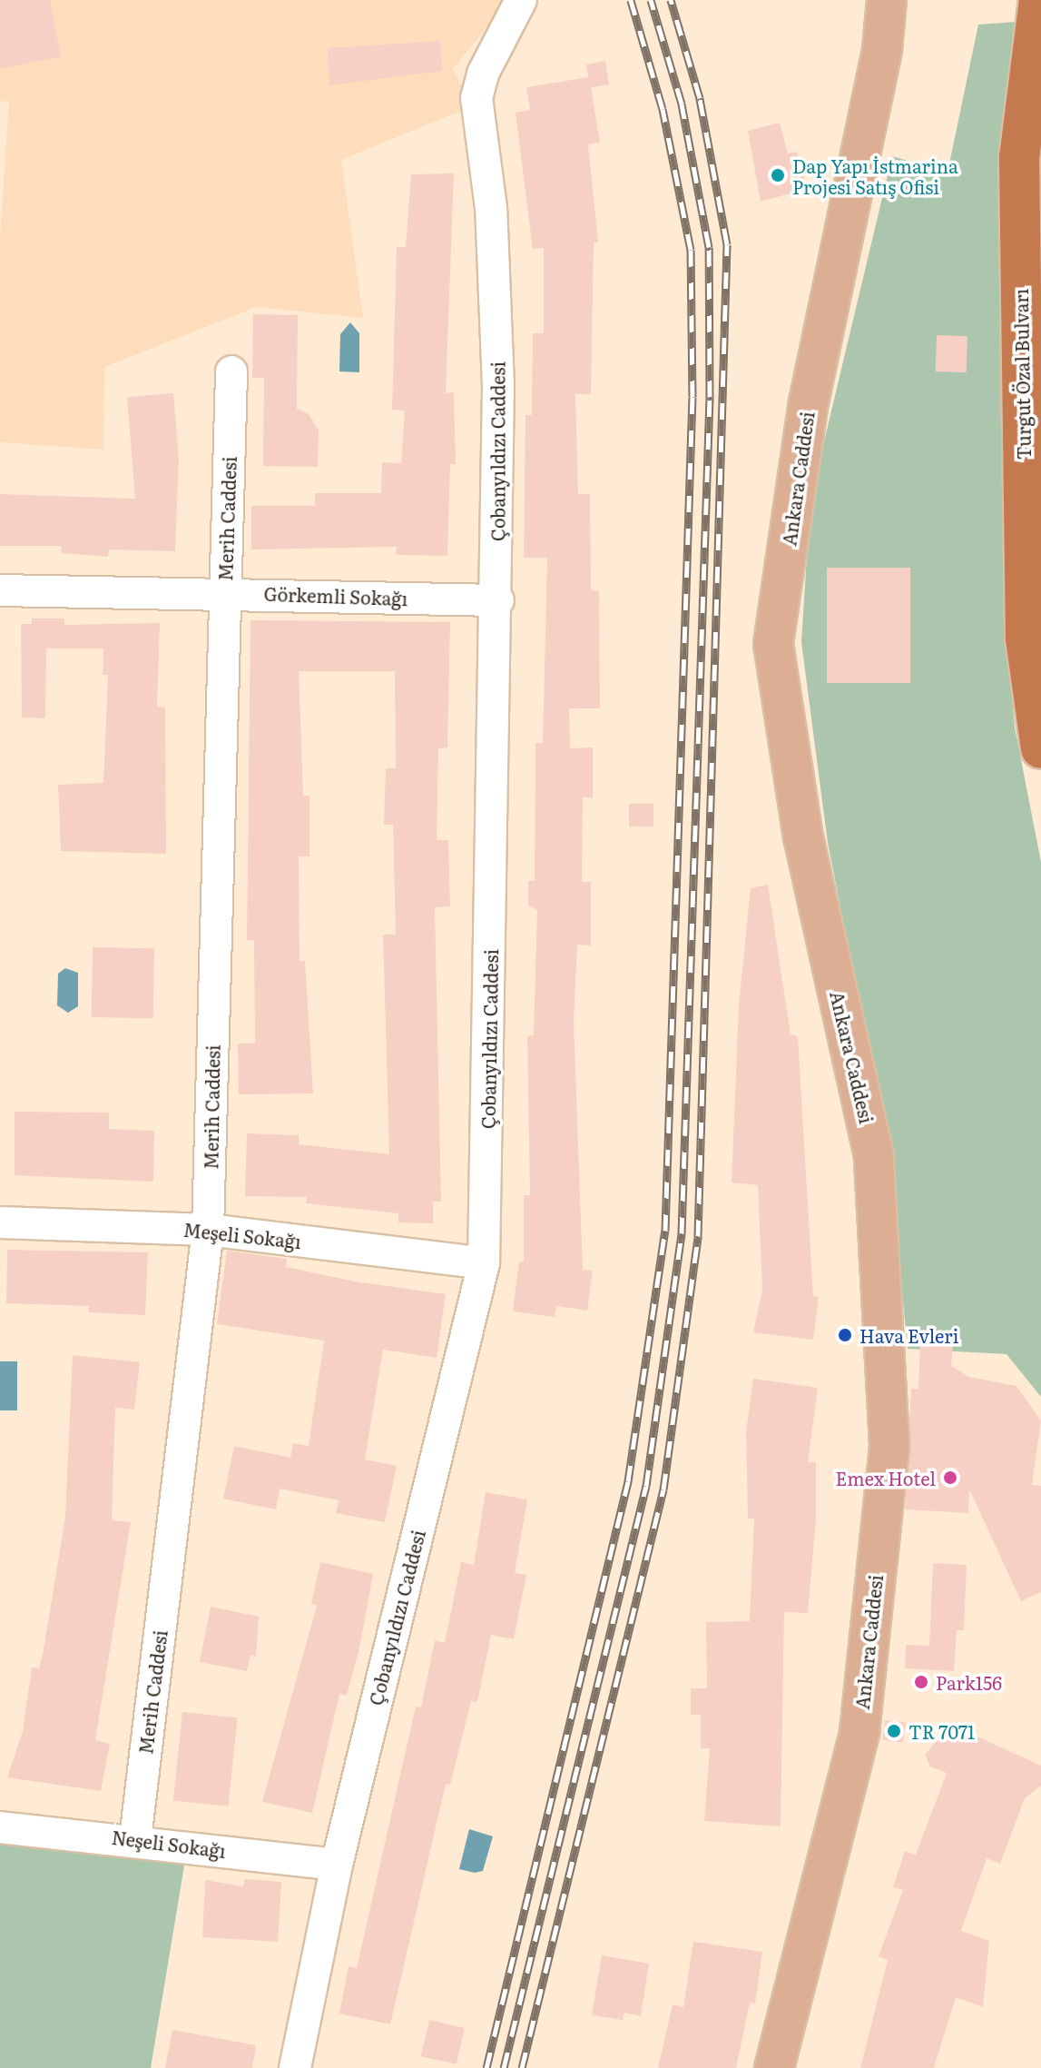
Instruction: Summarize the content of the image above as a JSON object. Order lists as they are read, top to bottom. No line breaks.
{"streets":{"highway":["Turgut Özal Bulvarı"],"main road":["Ankara Caddesi"],"street":["Çobanyıldızı Caddesi","Merih Caddesi","Görkemli Sokağı","Meşeli Sokağı","Neşeli Sokağı"]},"crossings":[["Çobanyıldızı Caddesi","Görkemli Sokağı"],["Çobanyıldızı Caddesi","Meşeli Sokağı"],["Çobanyıldızı Caddesi","Neşeli Sokağı"],["Merih Caddesi","Görkemli Sokağı"],["Merih Caddesi","Meşeli Sokağı"],["Merih Caddesi","Neşeli Sokağı"]],"places":["Dap Yapı İstmarina Projesi Satış Ofisi","Hava Evleri","Emex Hotel","Park156","TR 7071"]}
